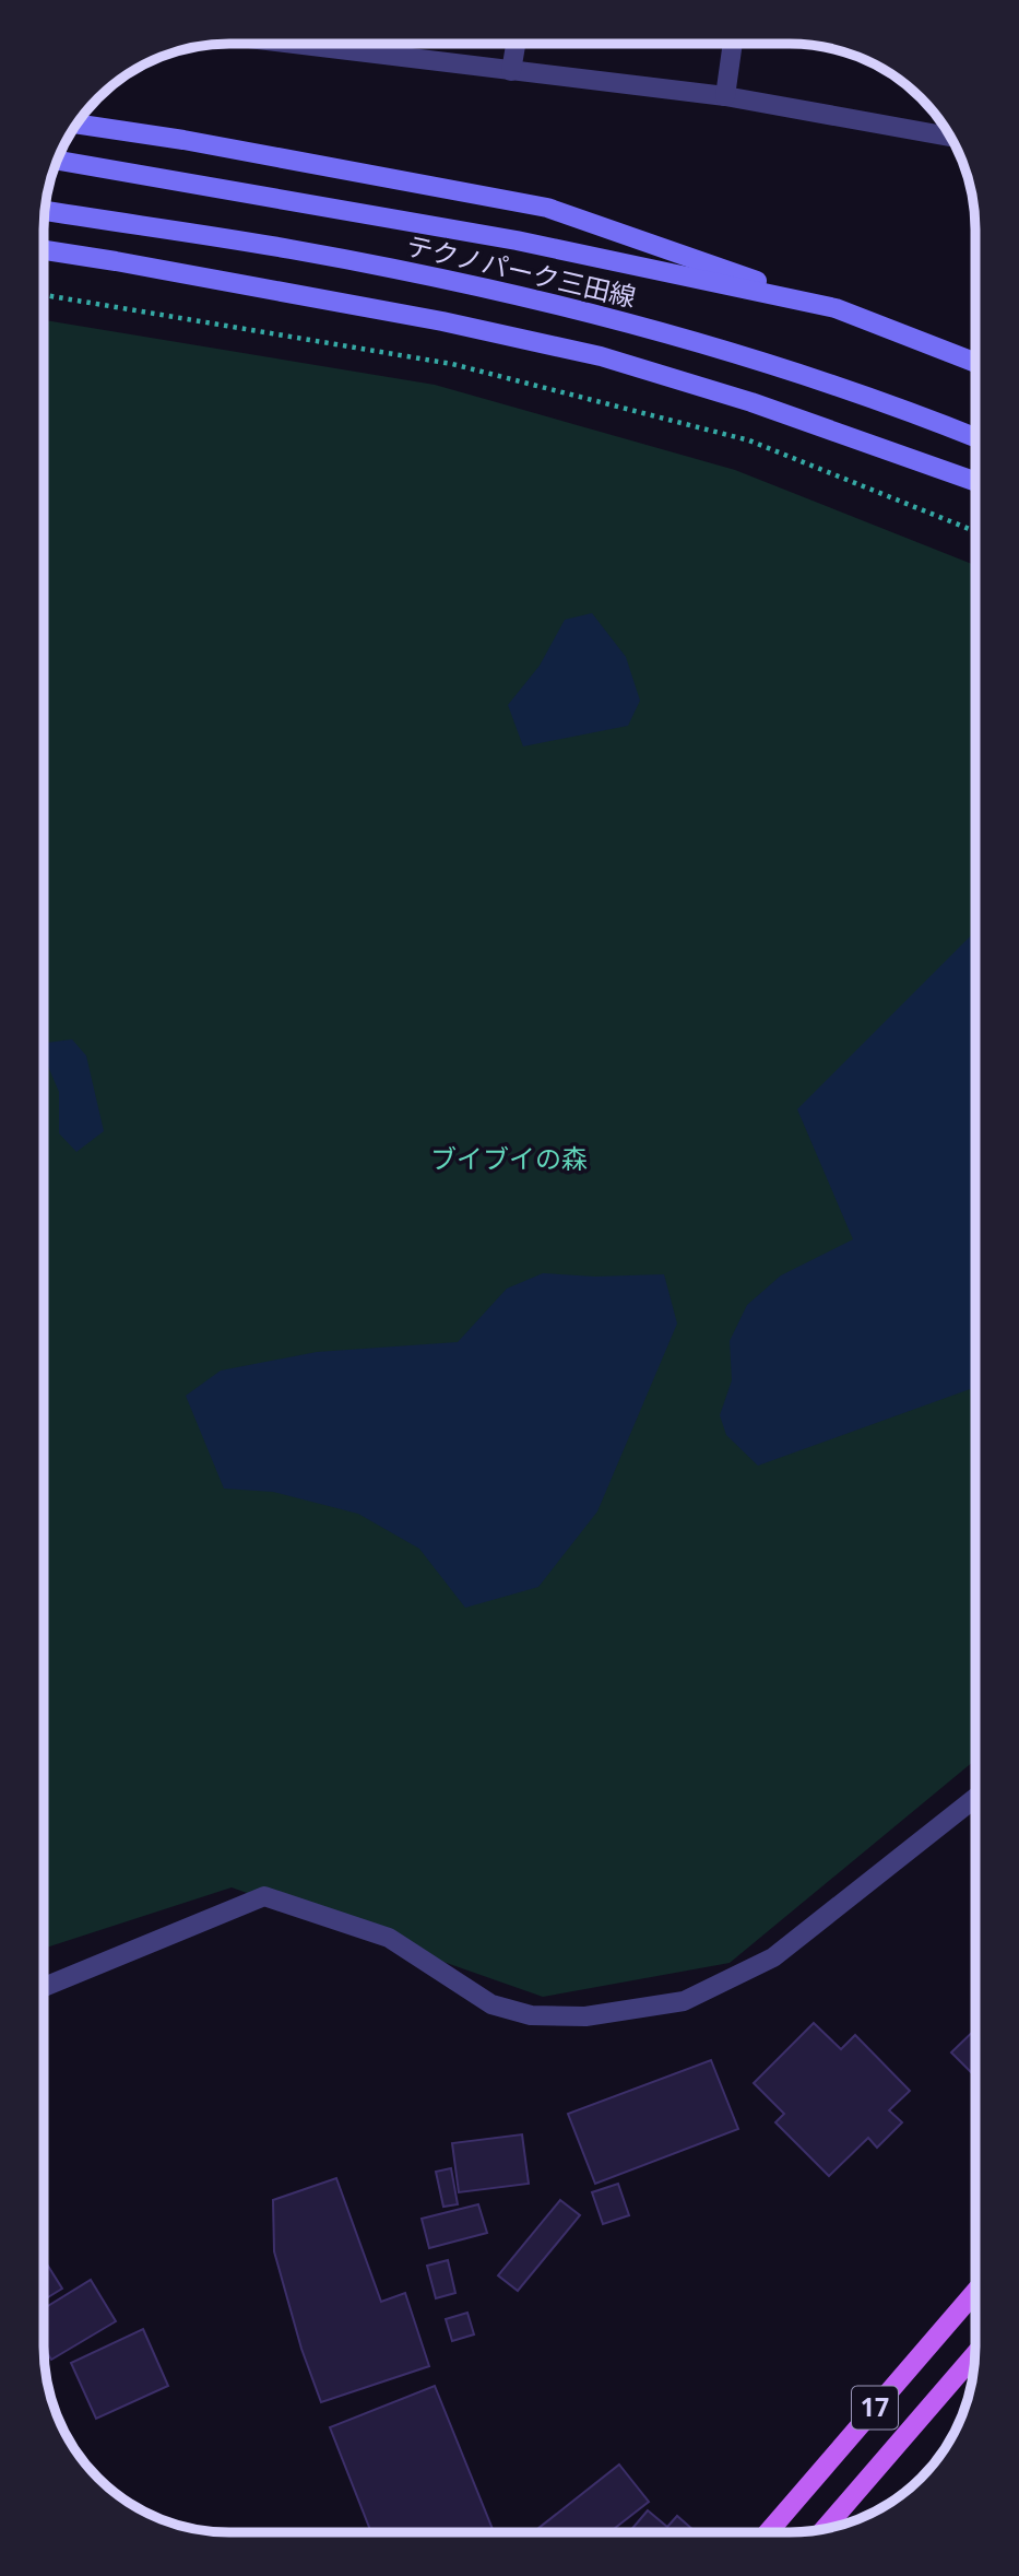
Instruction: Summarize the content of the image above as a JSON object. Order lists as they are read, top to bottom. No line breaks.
{"streets":{"main road":["テクノパーク三田線","17"]},"parks":["ブイブイの森"]}
